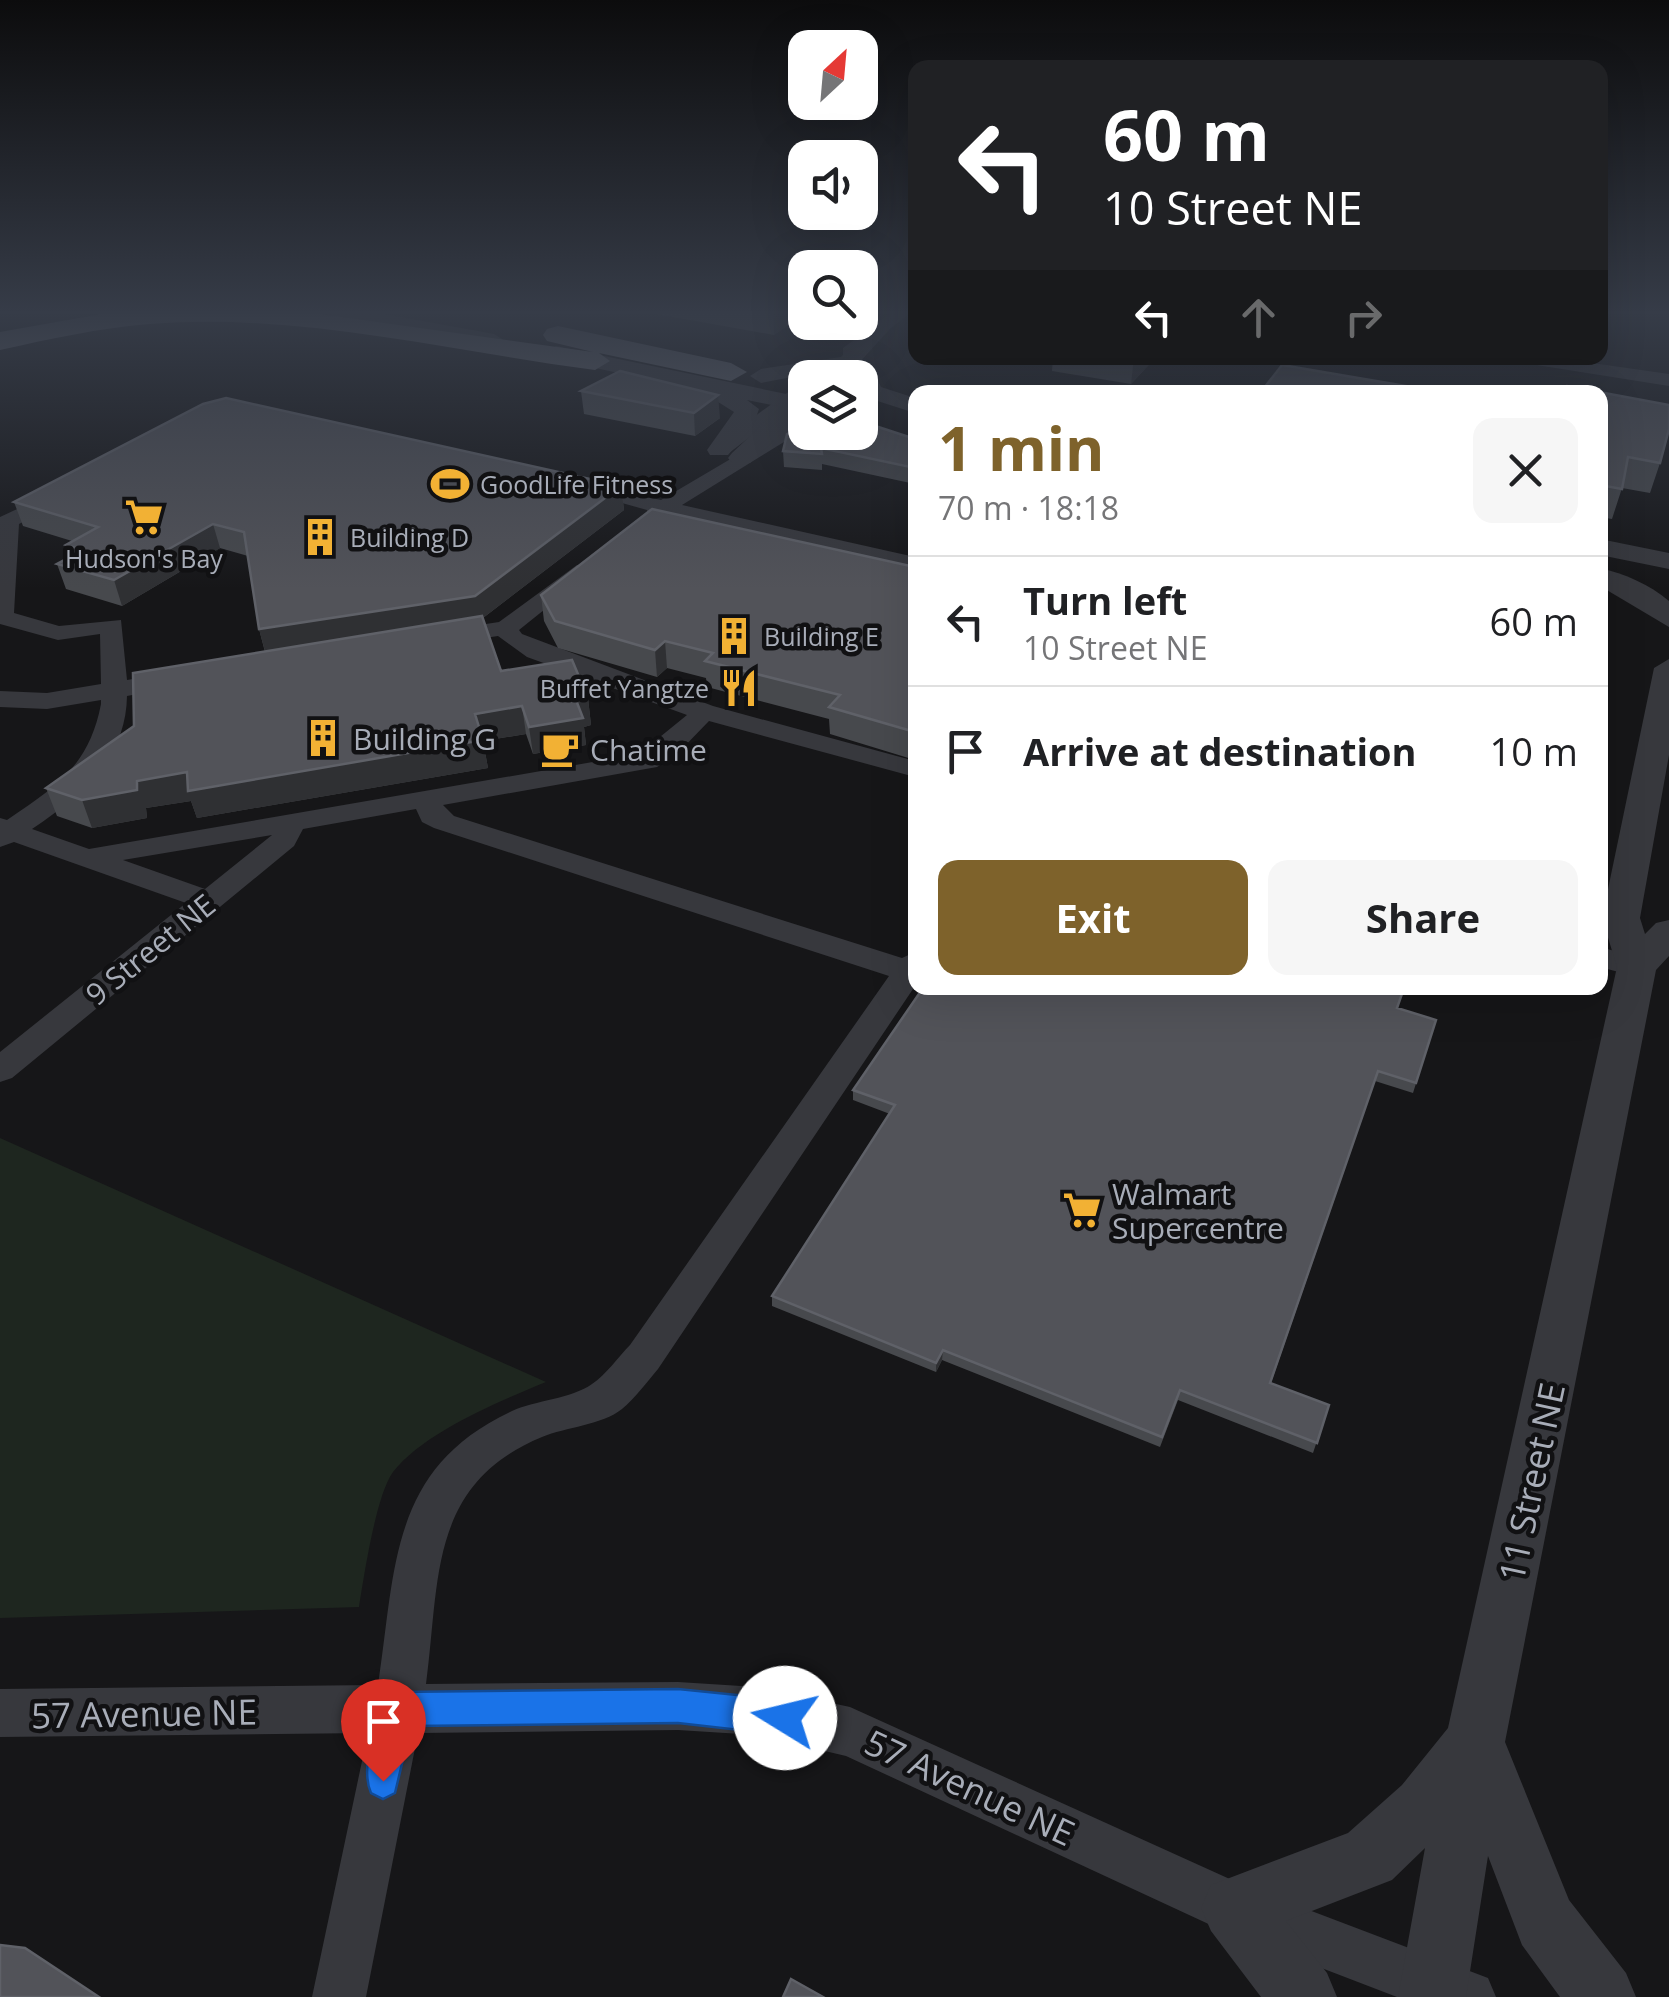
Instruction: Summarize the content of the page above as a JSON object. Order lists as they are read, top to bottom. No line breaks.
{"streets":{"street":["9 Street NE","11 Street NE","57 Avenue NE"]},"crossings":[["11 Street NE","57 Avenue NE"]],"places":{"sports":["GoodLife Fitness"],"supermarket":["Hudson's Bay","Walmart Supercentre"],"building":["Building D","Building E","Building G"],"restaurant":["Buffet Yangtze"],"cafe":["Chatime"]},"north":"top right","page":{"turn":["60 m","10 Street NE"],"heading":["1 min","70 m · 18:18"],"list":[{"name":"Turn left","note":"10 Street NE","value":"60 m"},{"name":"Arrive at destination","value":"10 m"}],"buttons":["Exit","Share"]}}
